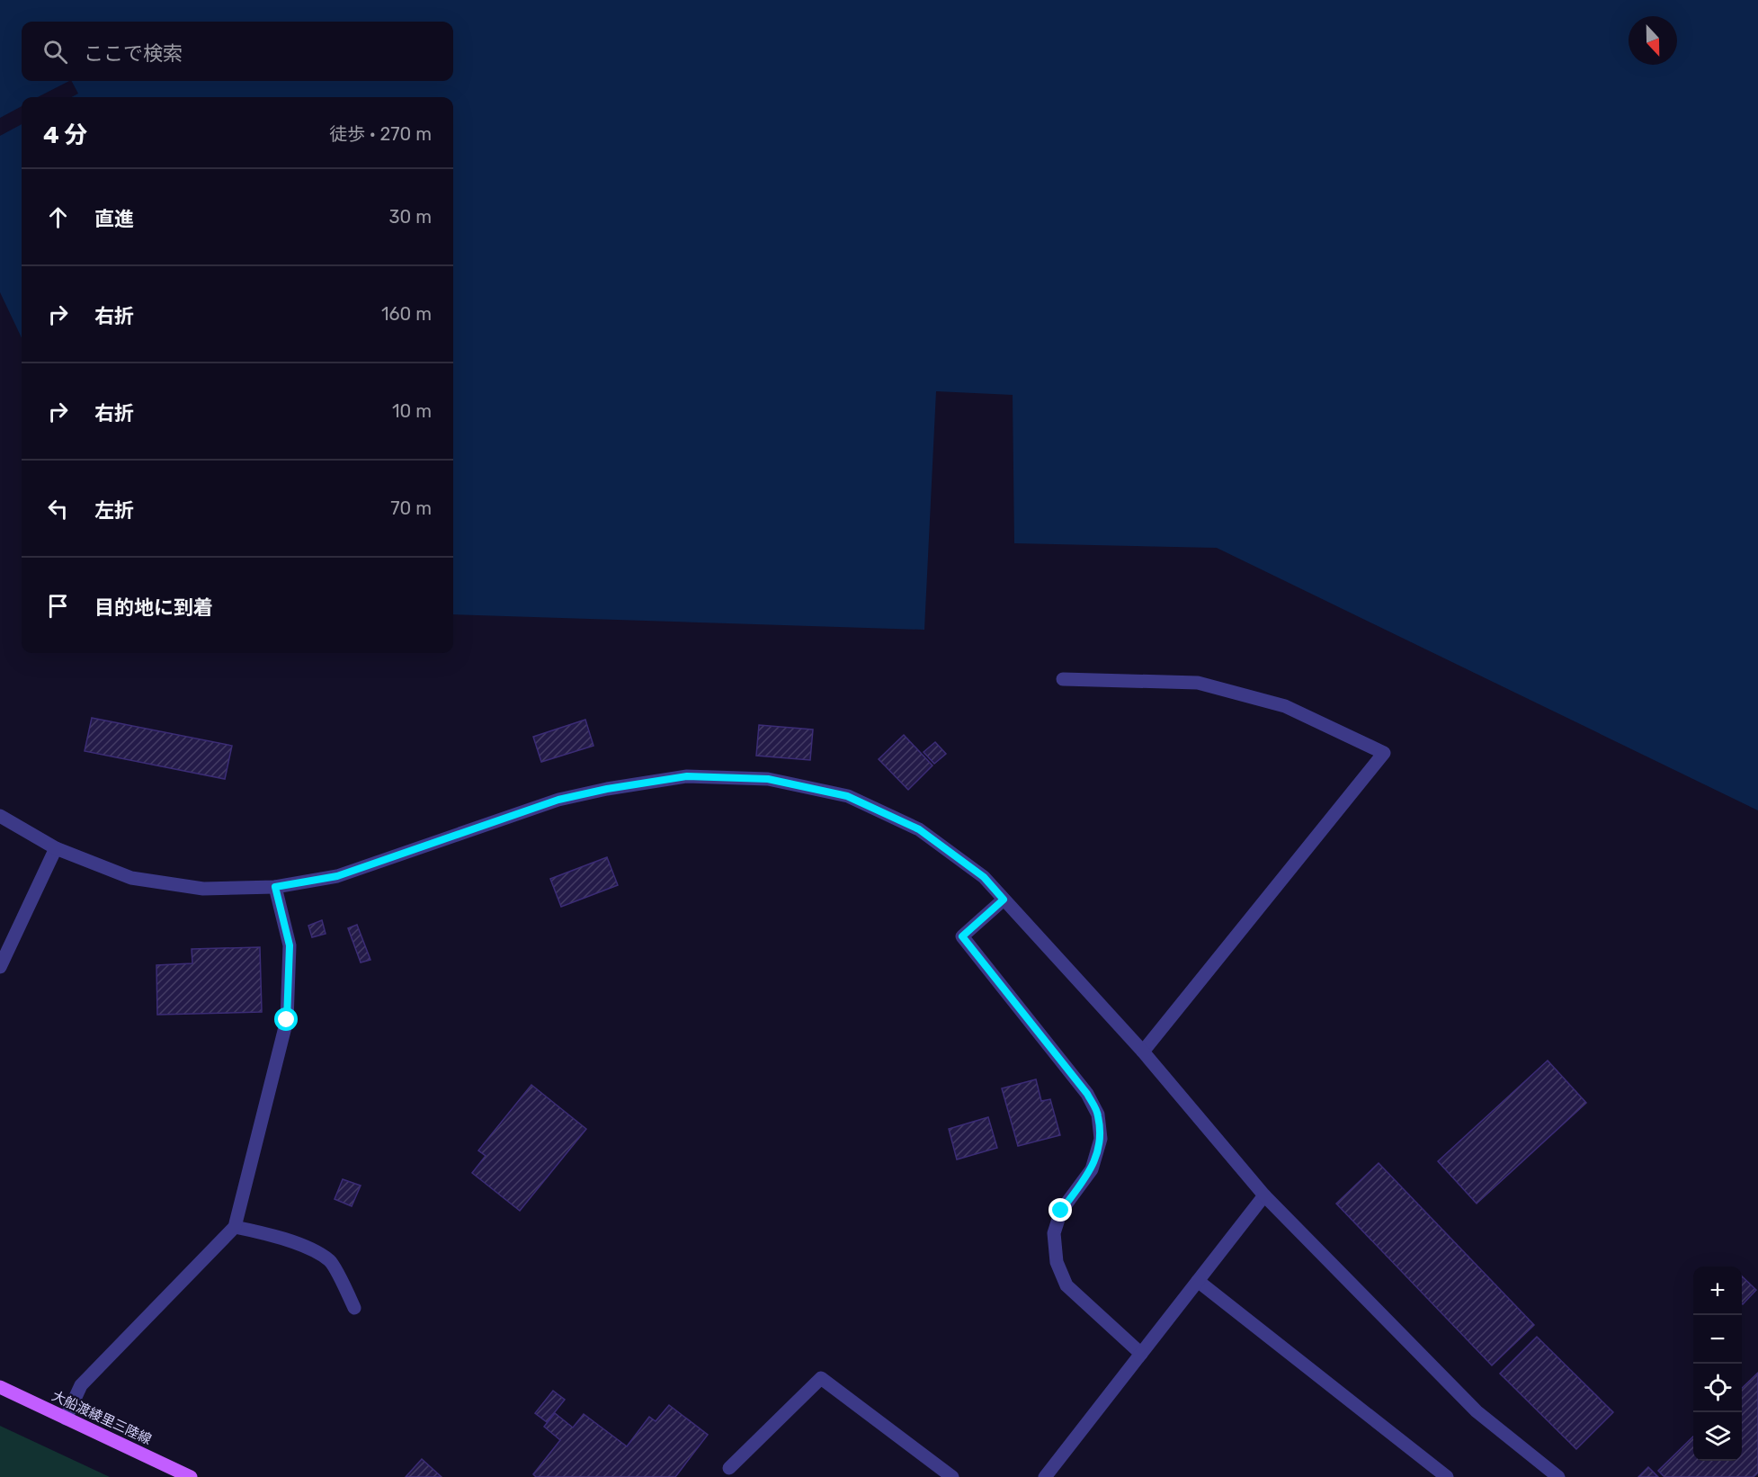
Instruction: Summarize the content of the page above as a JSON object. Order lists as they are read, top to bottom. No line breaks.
{"streets":{"main road":["大船渡綾里三陸線"]},"north":"bottom","page":{"search":"ここで検索","heading":["4 分","徒歩 · 270 m"],"list":[["直進","30 m"],["右折","160 m"],["右折","10 m"],["左折","70 m"],"目的地に到着"],"map_buttons":["+","−"]}}
